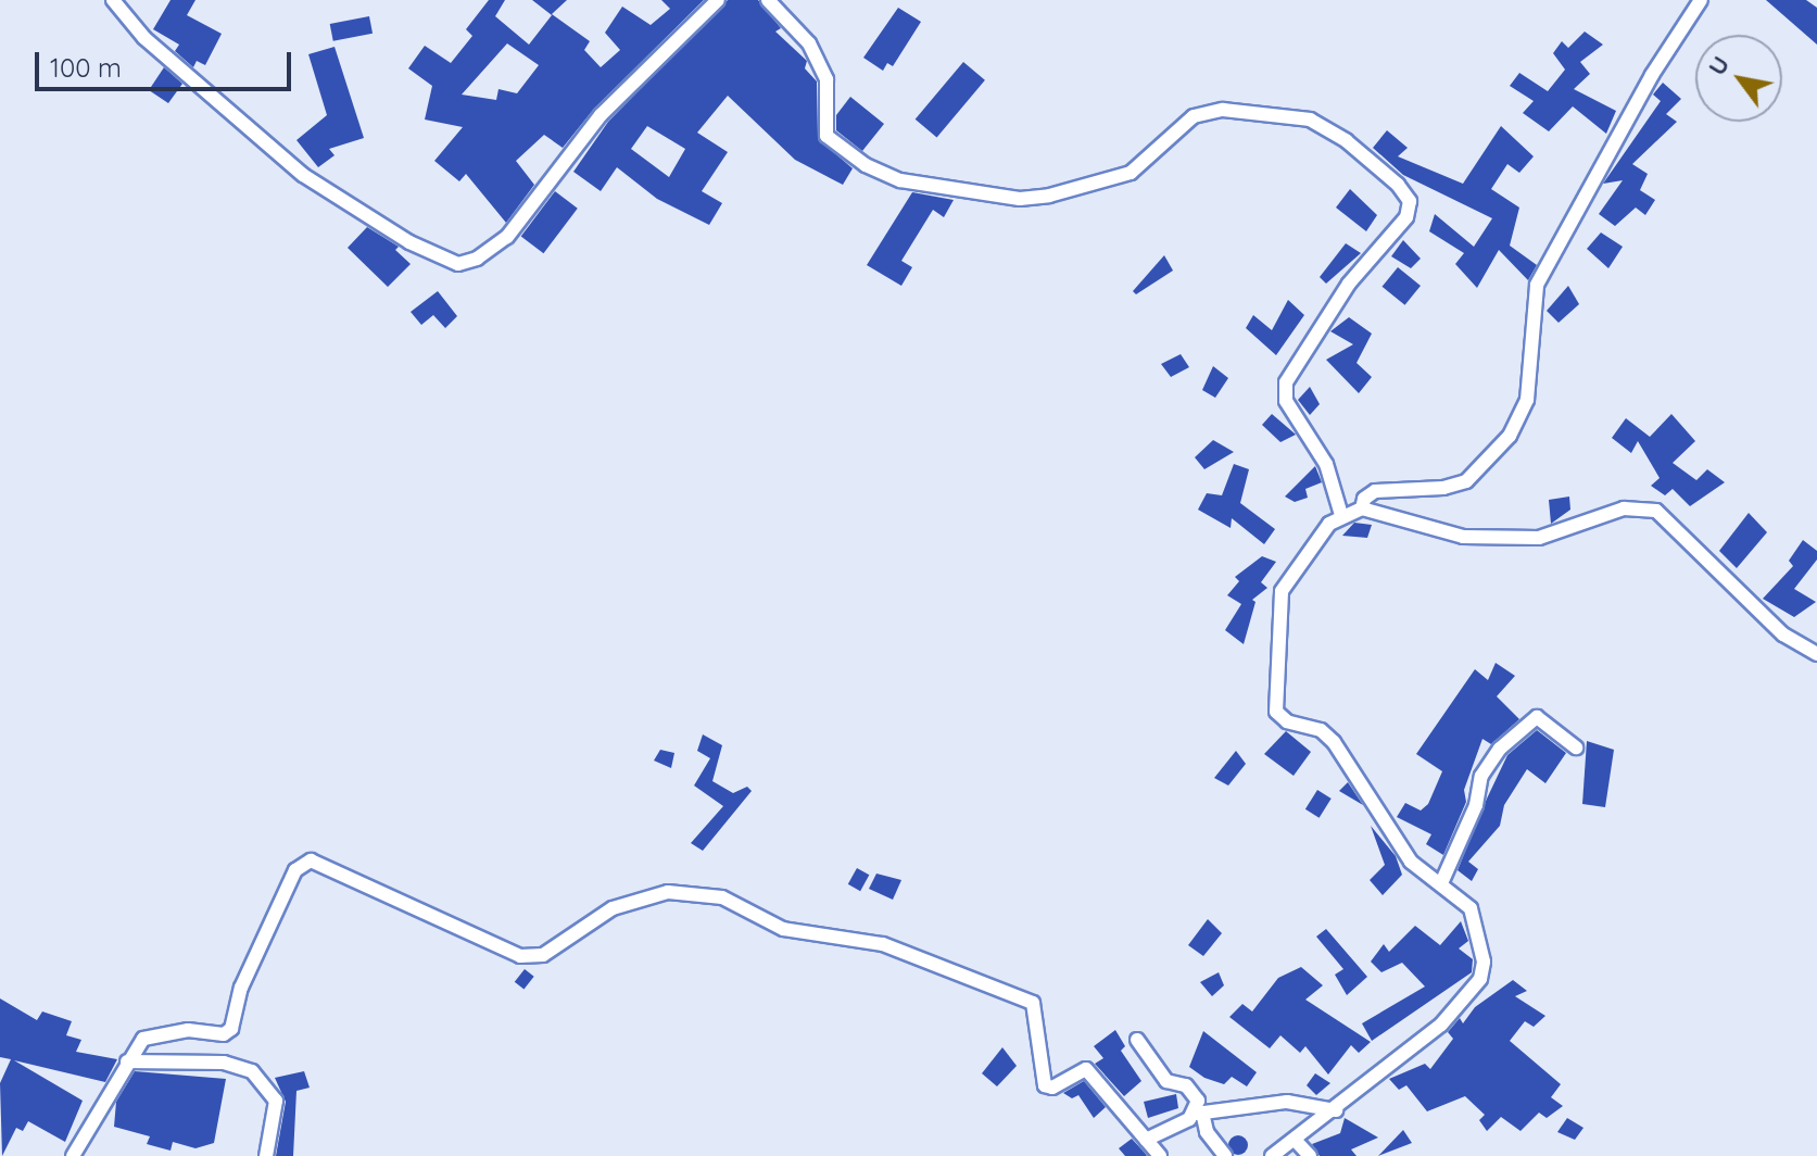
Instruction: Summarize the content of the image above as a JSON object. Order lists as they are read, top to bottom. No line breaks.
{"scale_bar":"100 m","north":"top left"}
